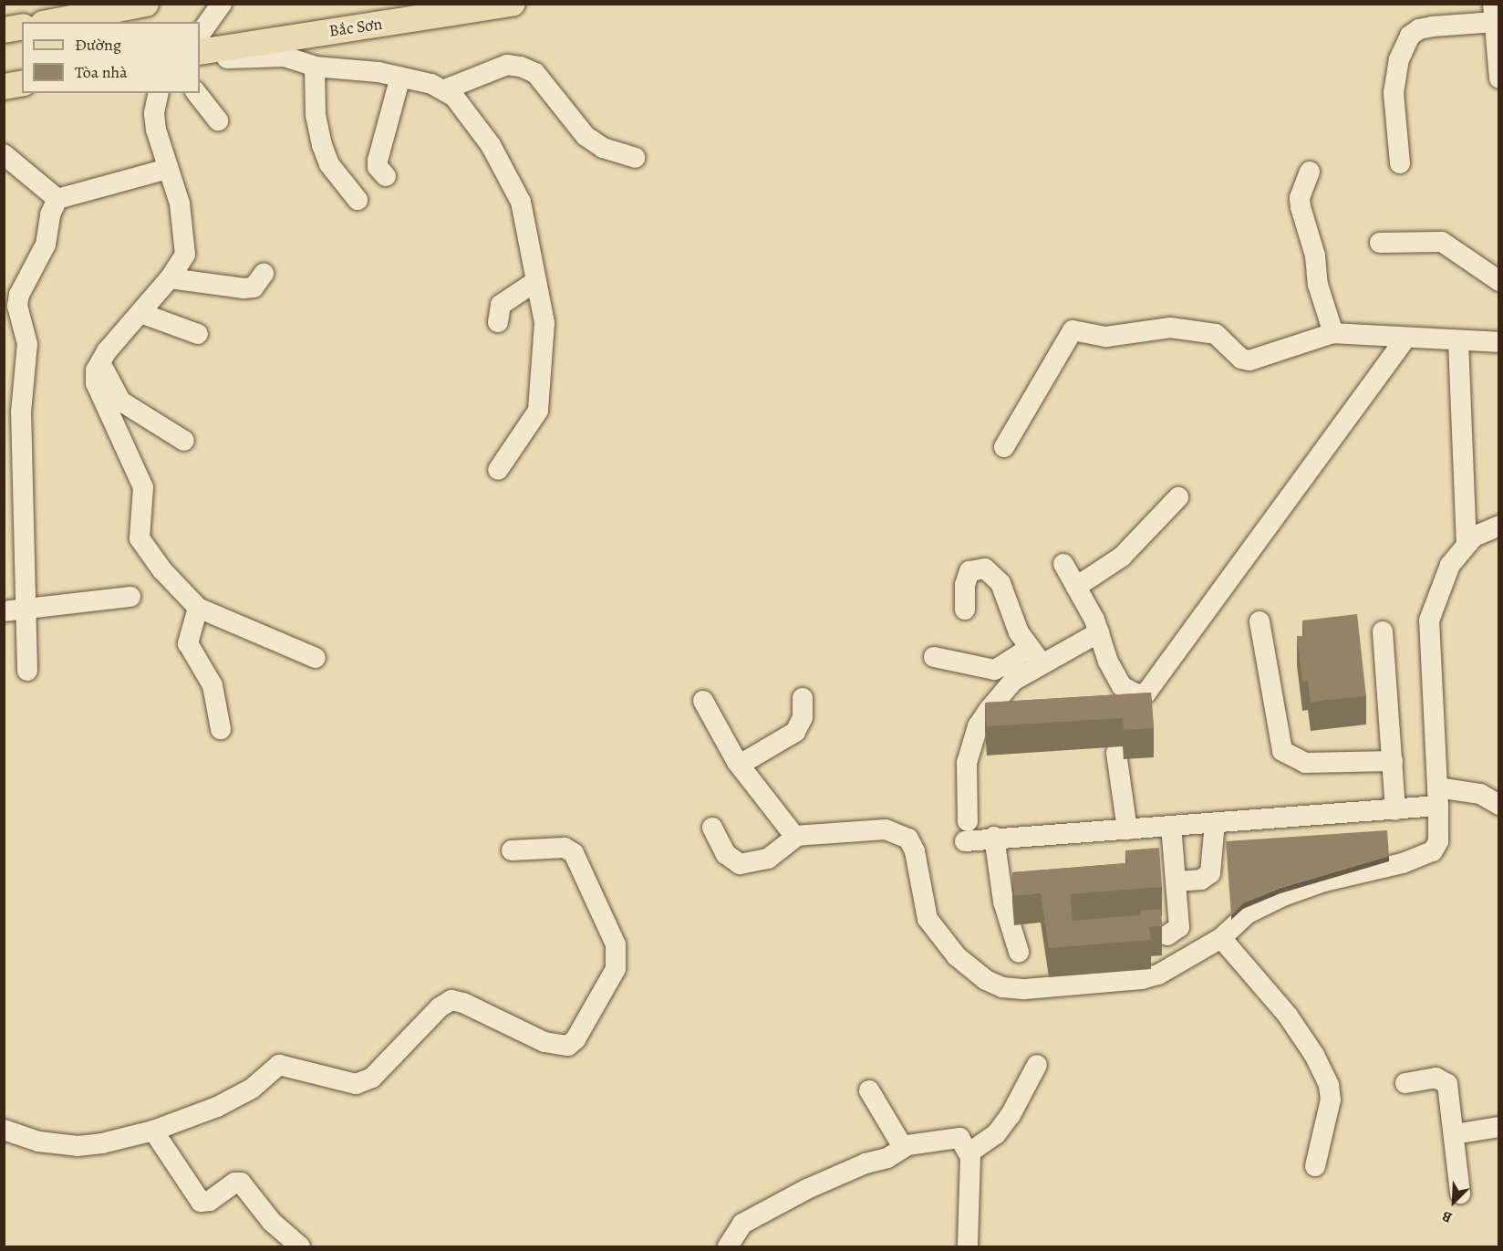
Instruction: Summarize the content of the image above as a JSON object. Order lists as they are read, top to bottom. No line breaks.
{"streets":{"main road":["Bắc Sơn"]},"legend":["Đường","Tòa nhà"],"north":"bottom left"}
